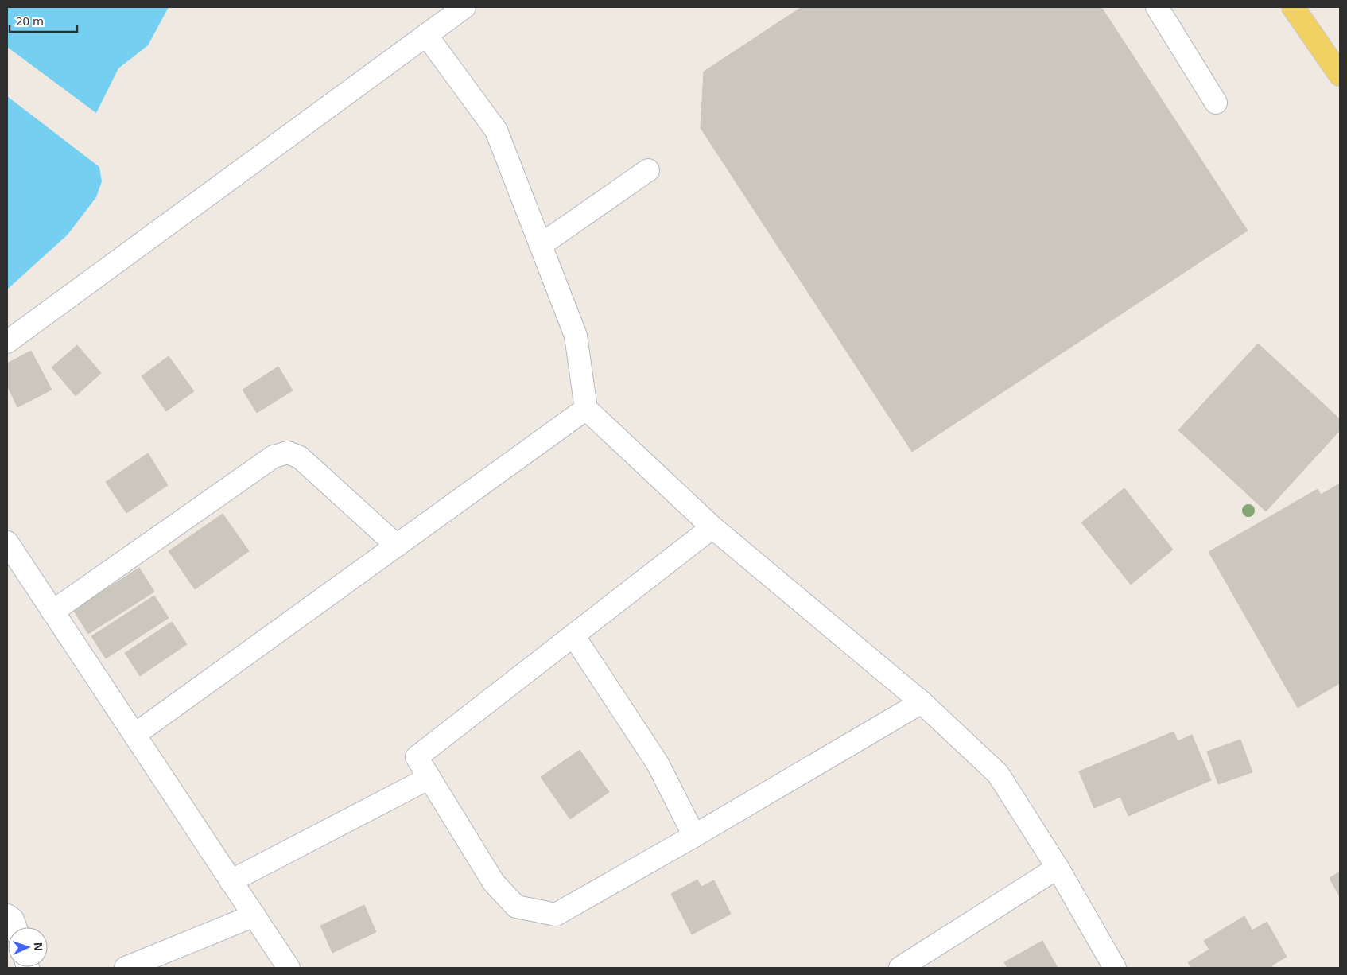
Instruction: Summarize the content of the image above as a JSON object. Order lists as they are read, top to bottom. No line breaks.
{"scale_bar":"20 m","north":"right"}
